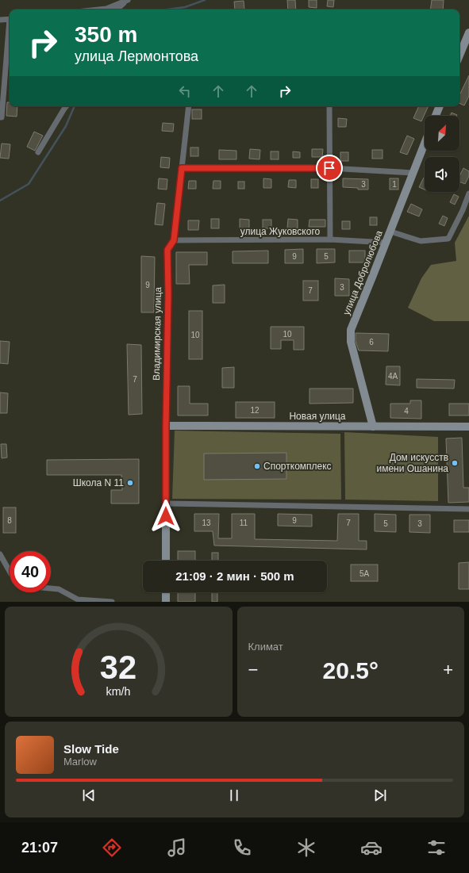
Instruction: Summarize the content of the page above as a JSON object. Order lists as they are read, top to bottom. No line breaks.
{"streets":{"street":["улица Жуковского","улица Добролюбова","Владимирская улица","Новая улица"]},"crossings":[["улица Жуковского","улица Добролюбова"],["улица Жуковского","Владимирская улица"],["улица Добролюбова","Новая улица"],["Владимирская улица","Новая улица"]],"places":["Дом искусств имени Ошанина","Спорткомплекс","Школа N 11"],"house_numbers":["3","1","9","5","9","3","7","10","10","6","4А","7","12","4","8","9","13","11","7","5","3","5А"],"north":"top right","page":{"turn":["350 m","улица Лермонтова"],"limit":"40","trip":"21:09 · 2 мин · 500 m","tile":"Климат","heat":["−","20.5°","+"],"song":["Slow Tide","Marlow"],"tabs":"21:07","gauge":["32","km/h"]}}
